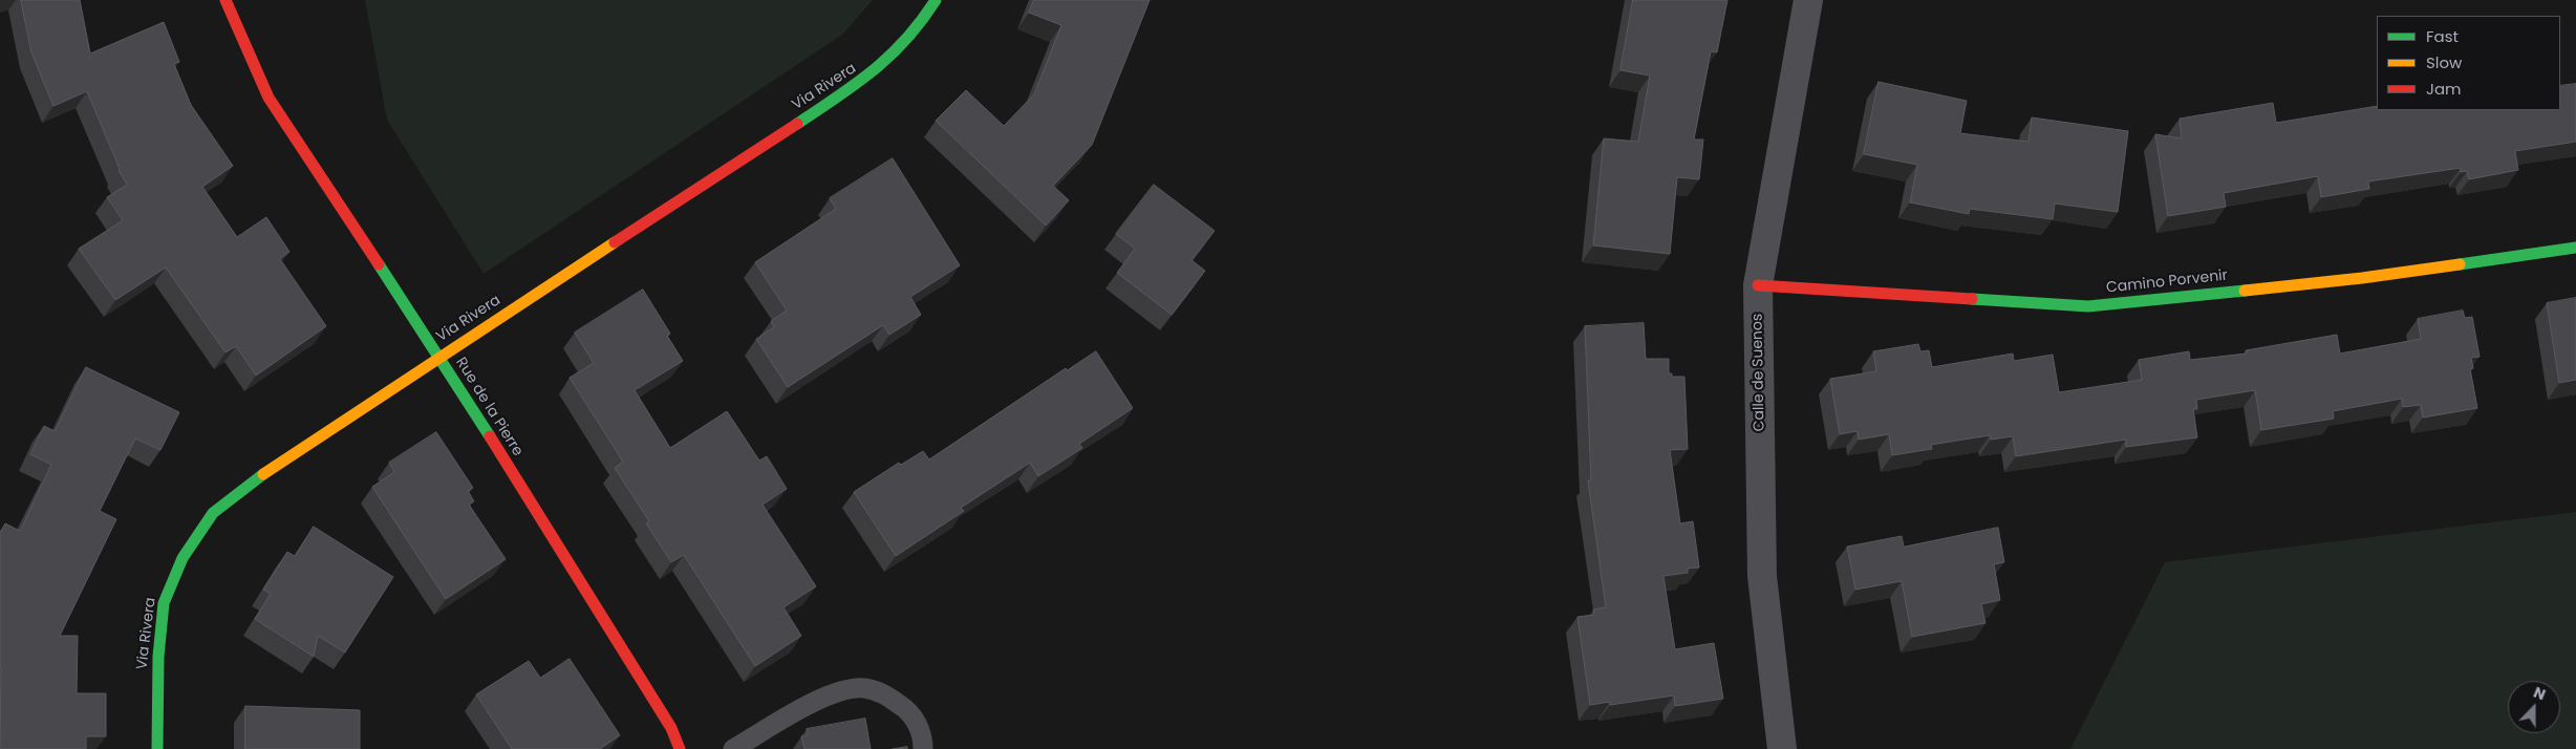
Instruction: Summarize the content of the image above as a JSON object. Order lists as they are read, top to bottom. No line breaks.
{"streets":{"street":["Via Rivera","Camino Porvenir","Calle de Suenos","Rue de la Pierre"]},"crossings":[["Via Rivera","Rue de la Pierre"],["Camino Porvenir","Calle de Suenos"]],"legend":["Fast","Slow","Jam"],"north":"top"}
